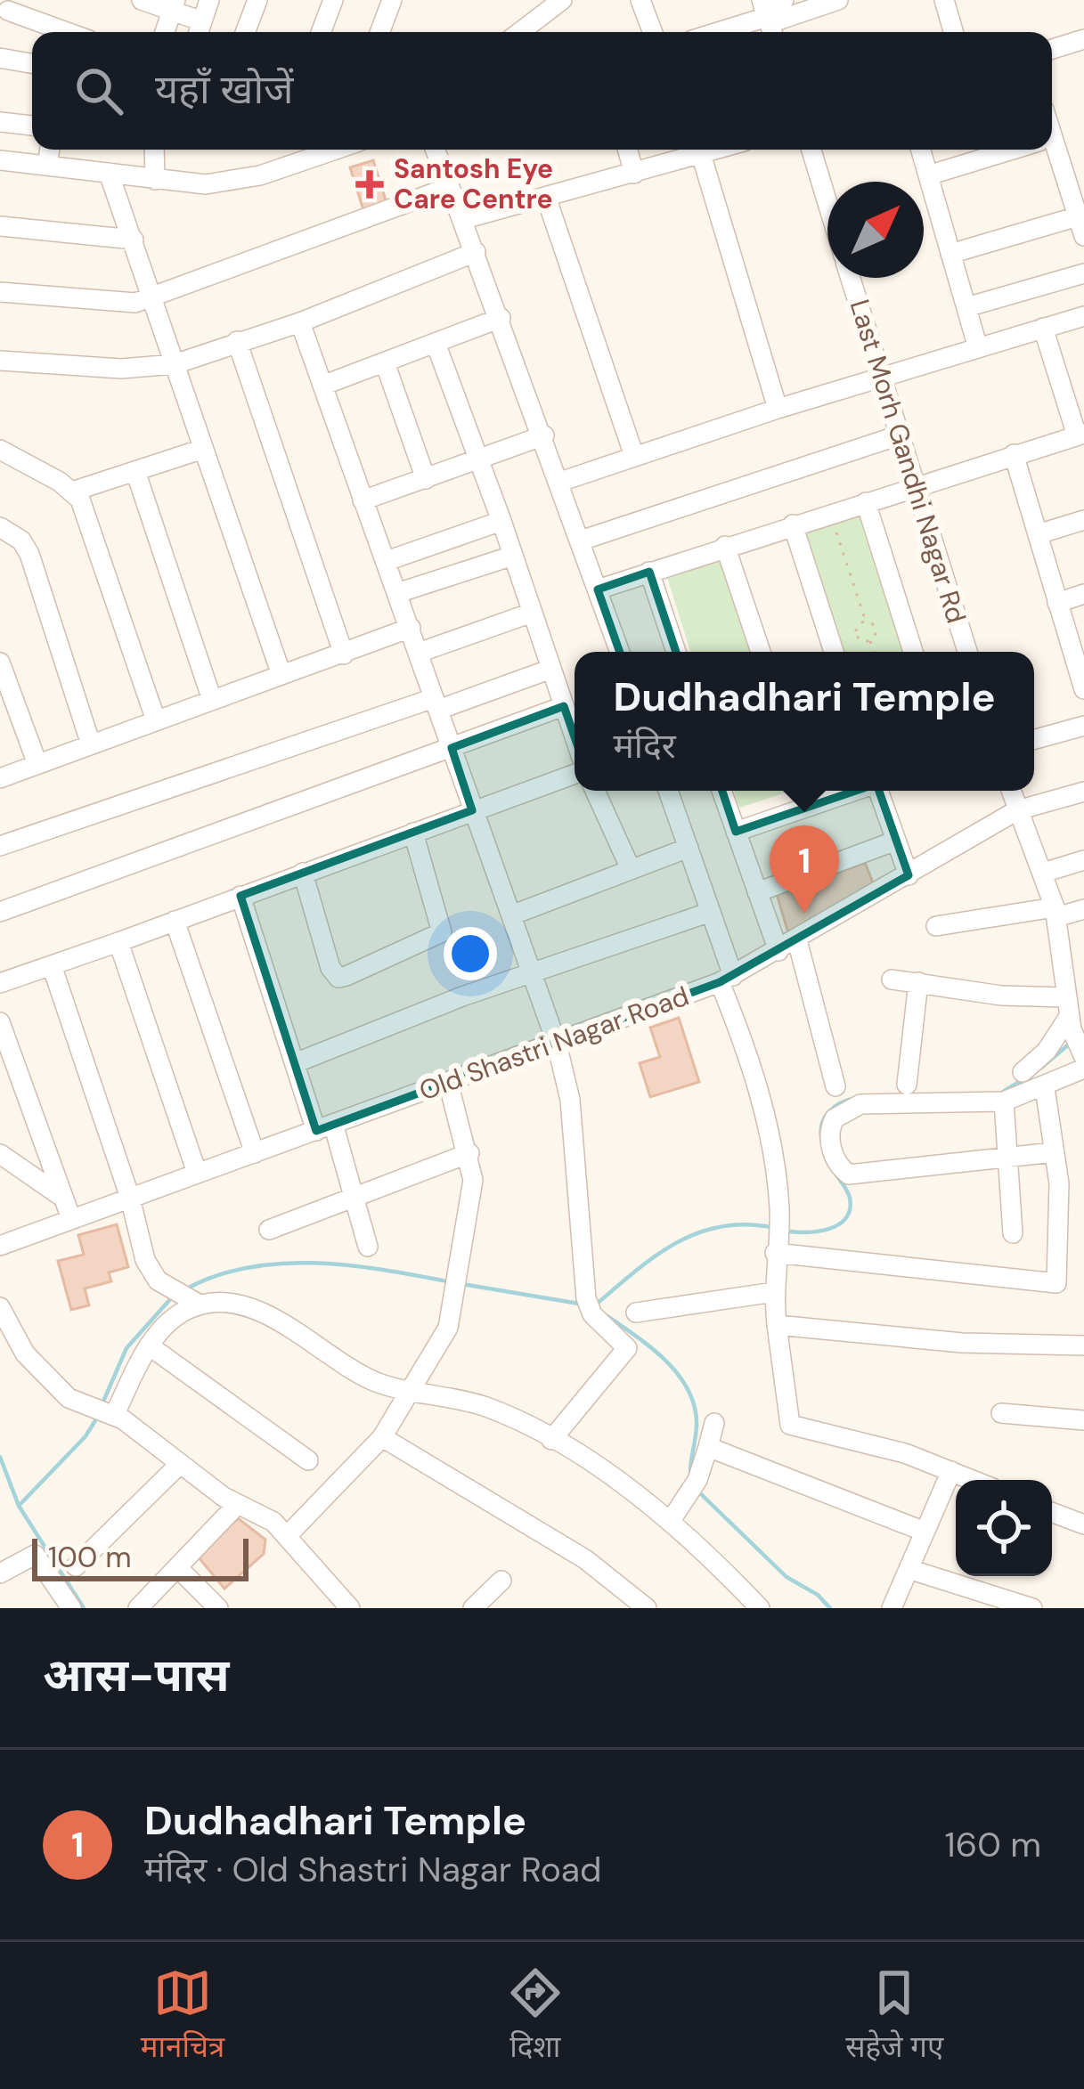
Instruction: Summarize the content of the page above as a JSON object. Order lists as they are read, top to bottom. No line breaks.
{"streets":{"street":["Last Morh Gandhi Nagar Rd","Old Shastri Nagar Road"]},"places":{"health":["Santosh Eye Care Centre"]},"scale_bar":"100 m","north":"top right","page":{"search":"यहाँ खोजें","popup":["Dudhadhari Temple","मंदिर"],"pins":"1","scale":"100 m","heading":"आस-पास","list":[{"mark":"1","name":"Dudhadhari Temple","note":"मंदिर · Old Shastri Nagar Road","value":"160 m"}],"nav":["मानचित्र","दिशा","सहेजे गए"]}}
